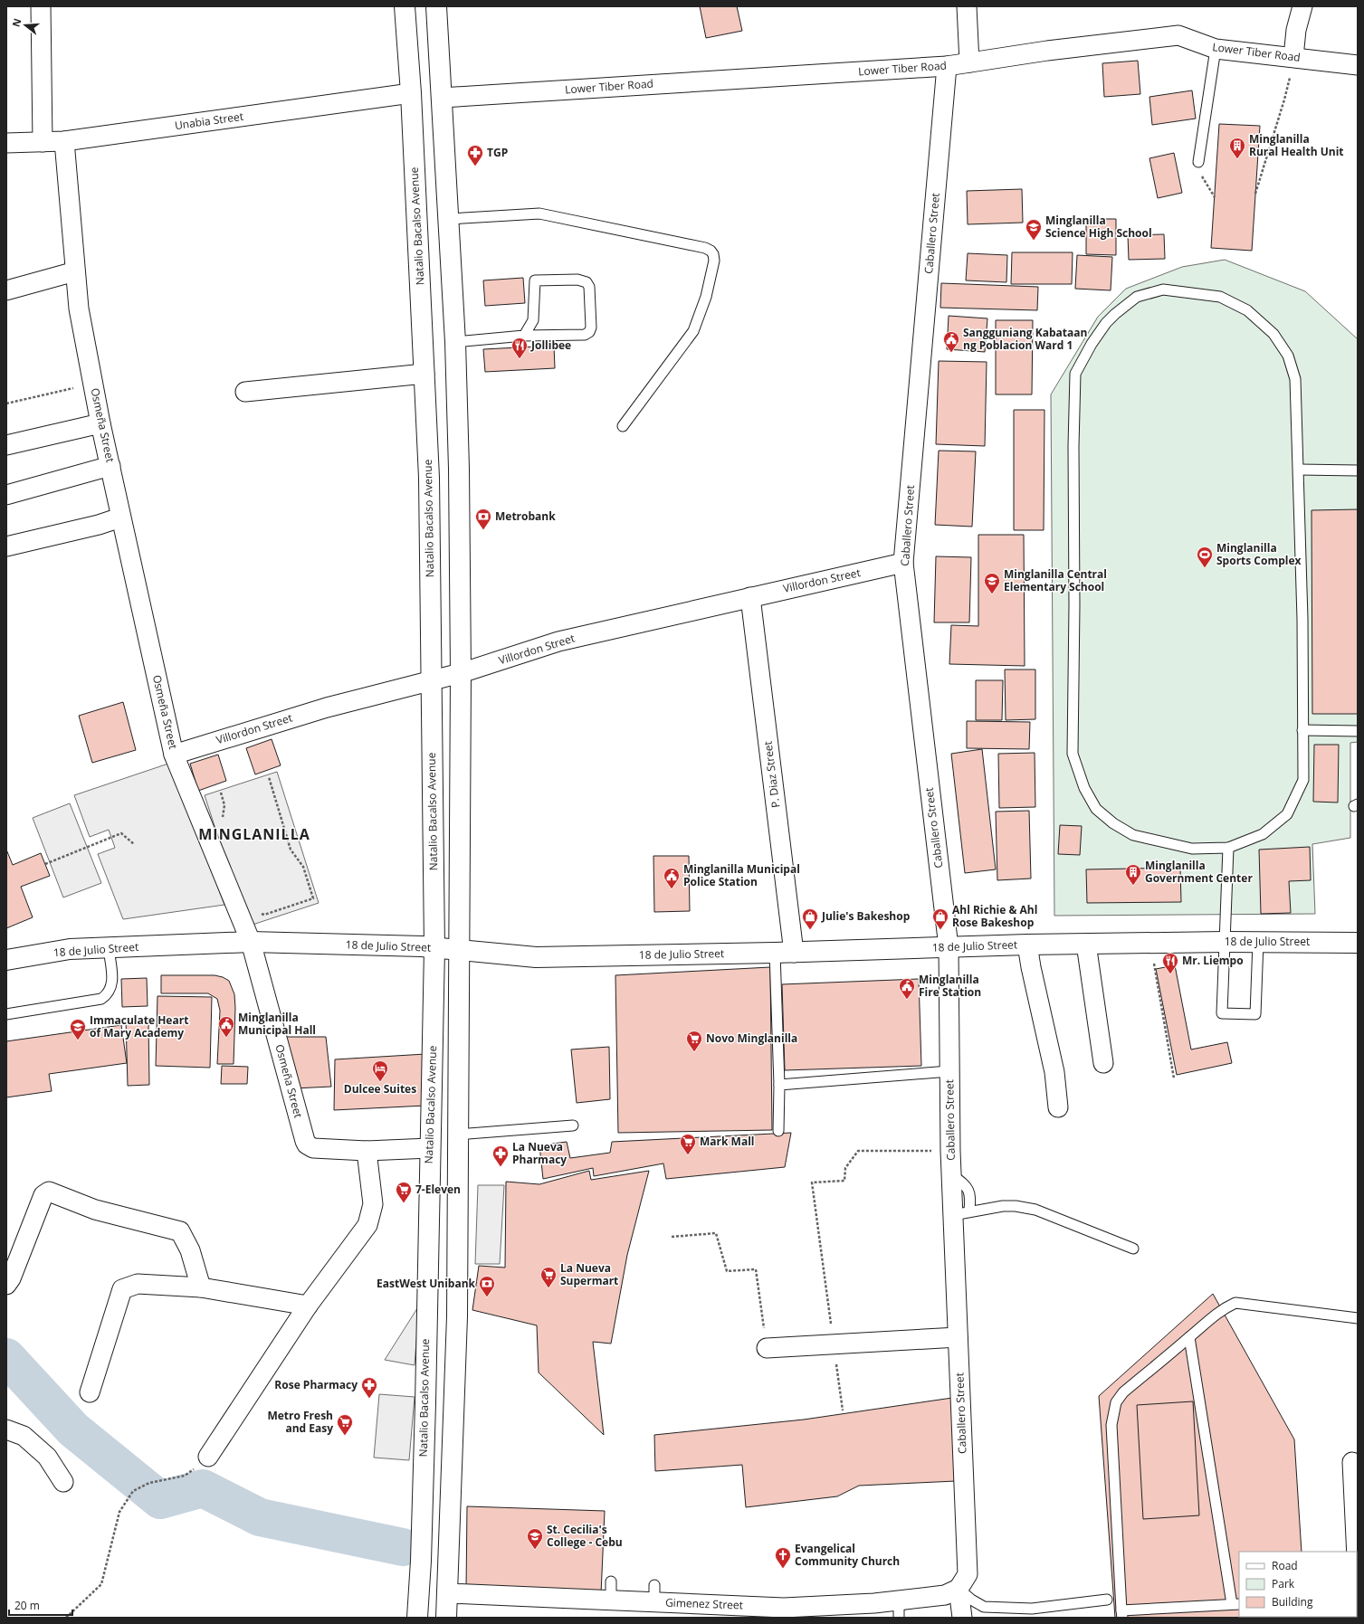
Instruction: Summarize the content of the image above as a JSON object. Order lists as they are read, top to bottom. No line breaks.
{"streets":{"main road":["Natalio Bacalso Avenue","18 de Julio Street"],"street":["Lower Tiber Road","Unabia Street","Caballero Street","Osmeña Street","Villordon Street","P. Diaz Street","Gimenez Street"]},"crossings":[["Lower Tiber Road","Caballero Street"],["Unabia Street","Natalio Bacalso Avenue"],["Unabia Street","Osmeña Street"],["Natalio Bacalso Avenue","Osmeña Street"],["Natalio Bacalso Avenue","Villordon Street"],["Natalio Bacalso Avenue","18 de Julio Street"],["Caballero Street","Villordon Street"],["Caballero Street","18 de Julio Street"],["Caballero Street","Gimenez Street"],["Osmeña Street","Villordon Street"],["Osmeña Street","18 de Julio Street"],["Villordon Street","P. Diaz Street"],["P. Diaz Street","18 de Julio Street"]],"districts":["MINGLANILLA"],"places":{"building":["Minglanilla Rural Health Unit","Minglanilla Government Center"],"pharmacy":["TGP","La Nueva Pharmacy","Rose Pharmacy"],"school or university":["Minglanilla Science High School","Minglanilla Central Elementary School","Immaculate Heart of Mary Academy","St. Cecilia's College - Cebu"],"public building":["Sangguniang Kabataan ng Poblacion Ward 1","Minglanilla Municipal Police Station","Minglanilla Fire Station","Minglanilla Municipal Hall"],"restaurant":["Jollibee","Mr. Liempo"],"bank":["Metrobank","EastWest Unibank"],"sports":["Minglanilla Sports Complex"],"shop":["Julie's Bakeshop","Ahl Richie & Ahl Rose Bakeshop"],"supermarket":["Novo Minglanilla","Mark Mall","7-Eleven","La Nueva Supermart","Metro Fresh and Easy"],"hotel":["Dulcee Suites"],"church":["Evangelical Community Church"]},"legend":["Road","Park","Building"],"scale_bar":"20 m","north":"left"}
